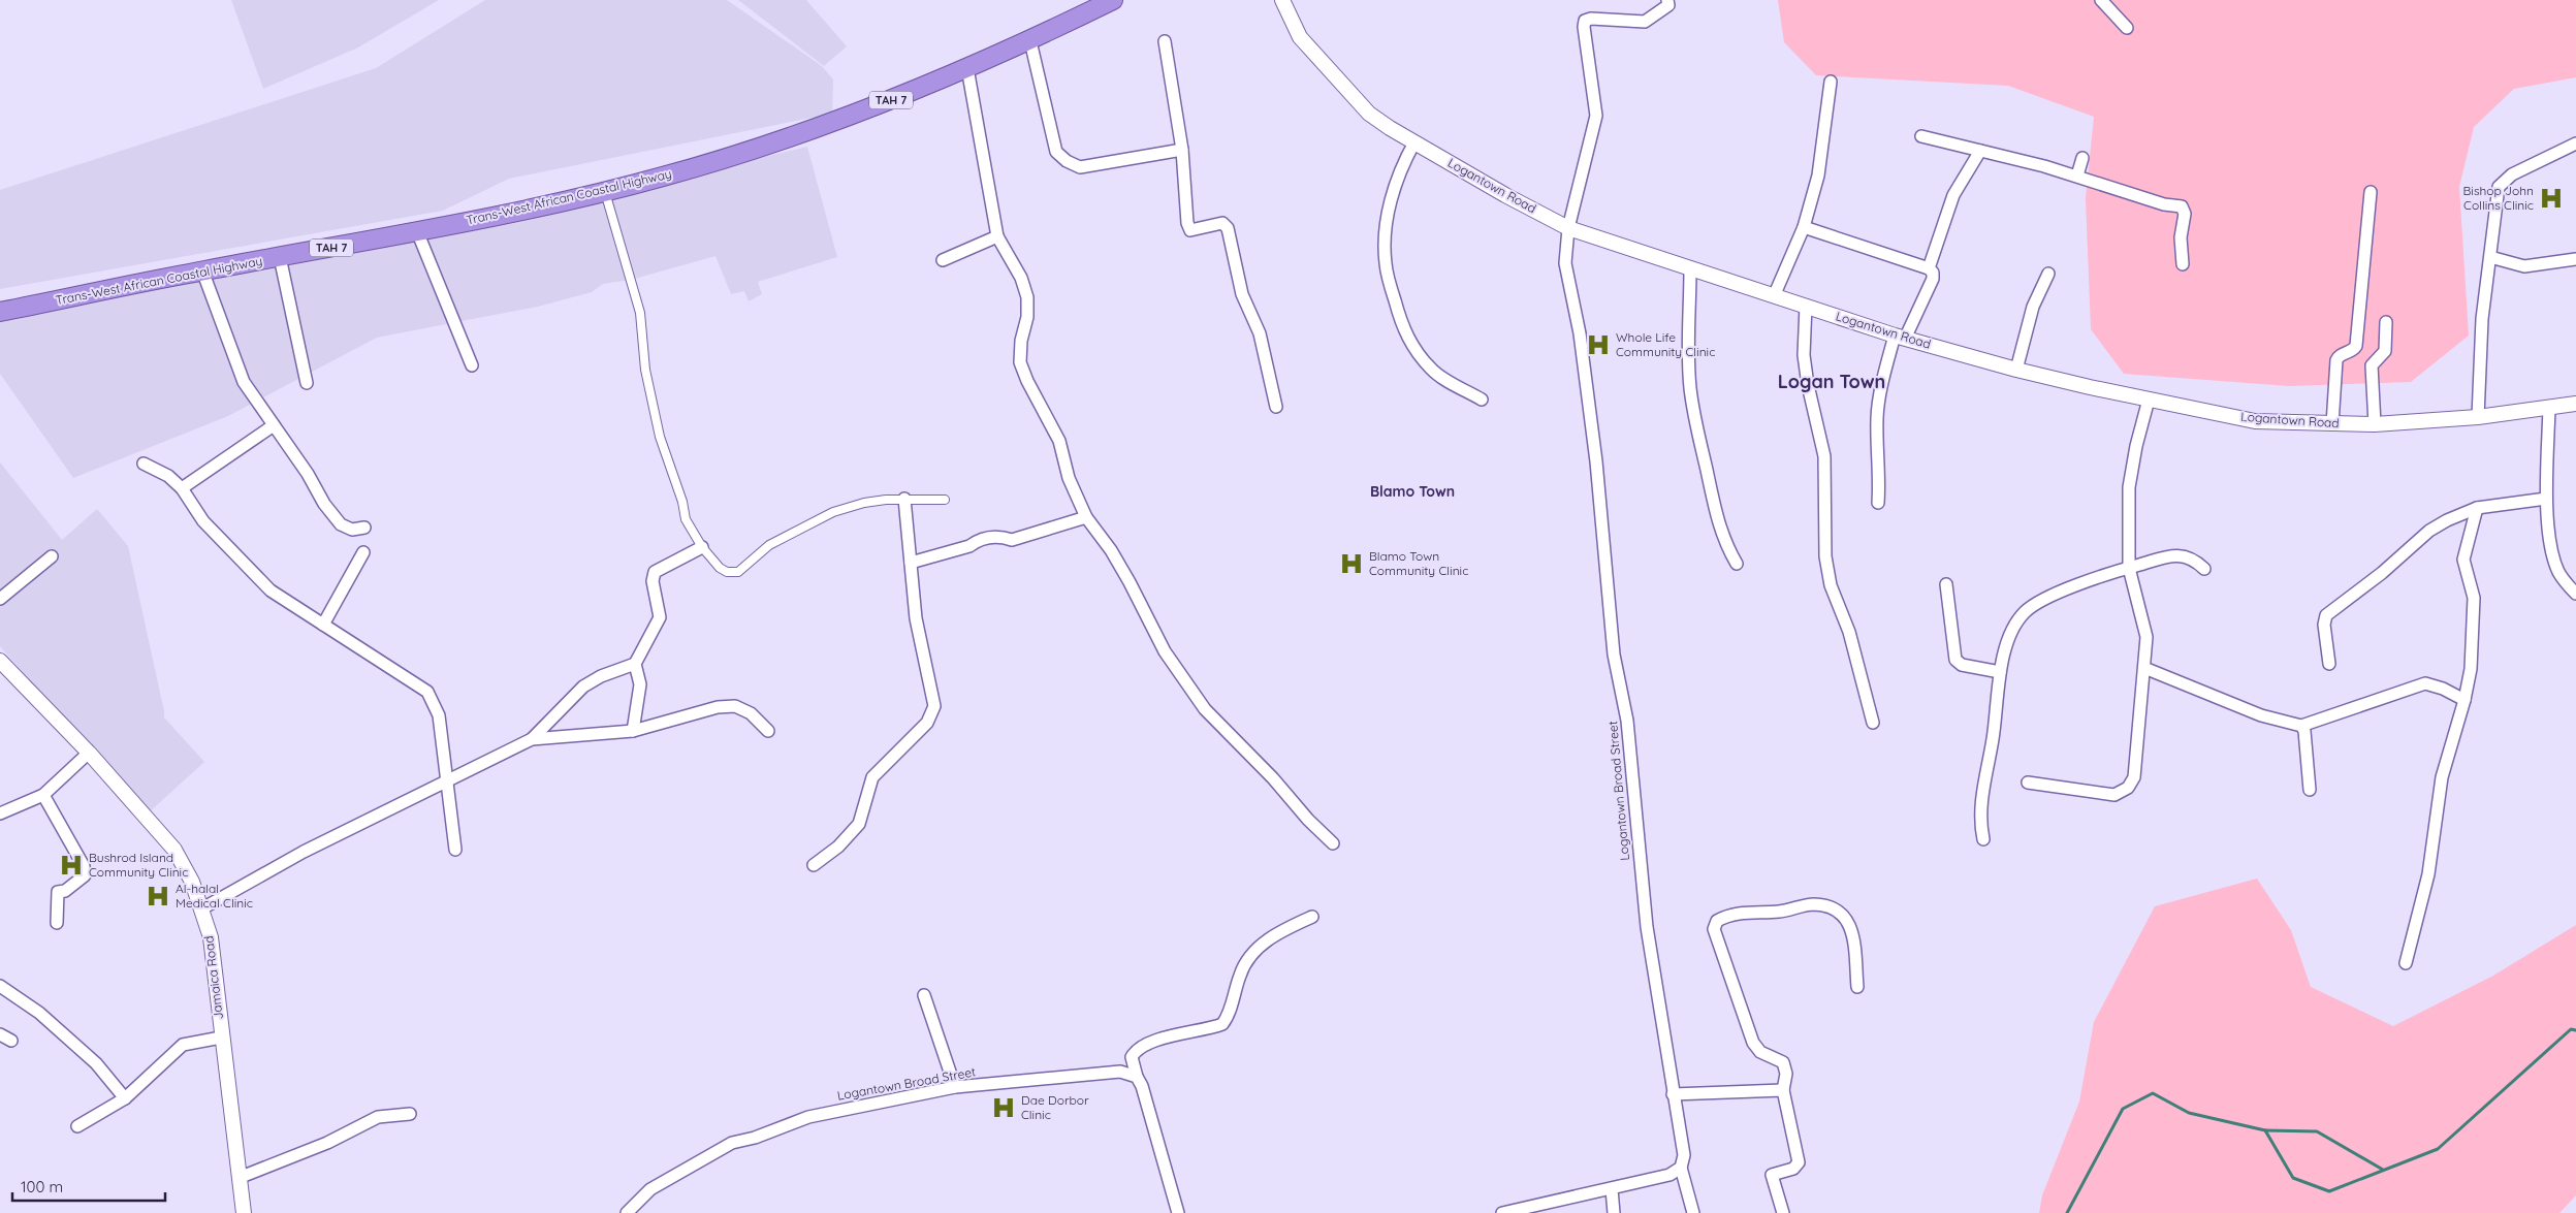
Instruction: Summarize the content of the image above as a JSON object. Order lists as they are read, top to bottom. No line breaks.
{"streets":{"highway":["TAH 7","Trans-West African Coastal Highway"],"street":["Logantown Road","Logantown Broad Street","Jamaica Road"]},"crossings":[["Logantown Road","Logantown Broad Street"]],"districts":["Logan Town","Blamo Town"],"places":{"hospital":["Bishop John Collins Clinic","Whole Life Community Clinic","Blamo Town Community Clinic","Bushrod Island Community Clinic","Al-halal Medical Clinic","Dae Dorbor Clinic"]},"scale_bar":"100 m"}
